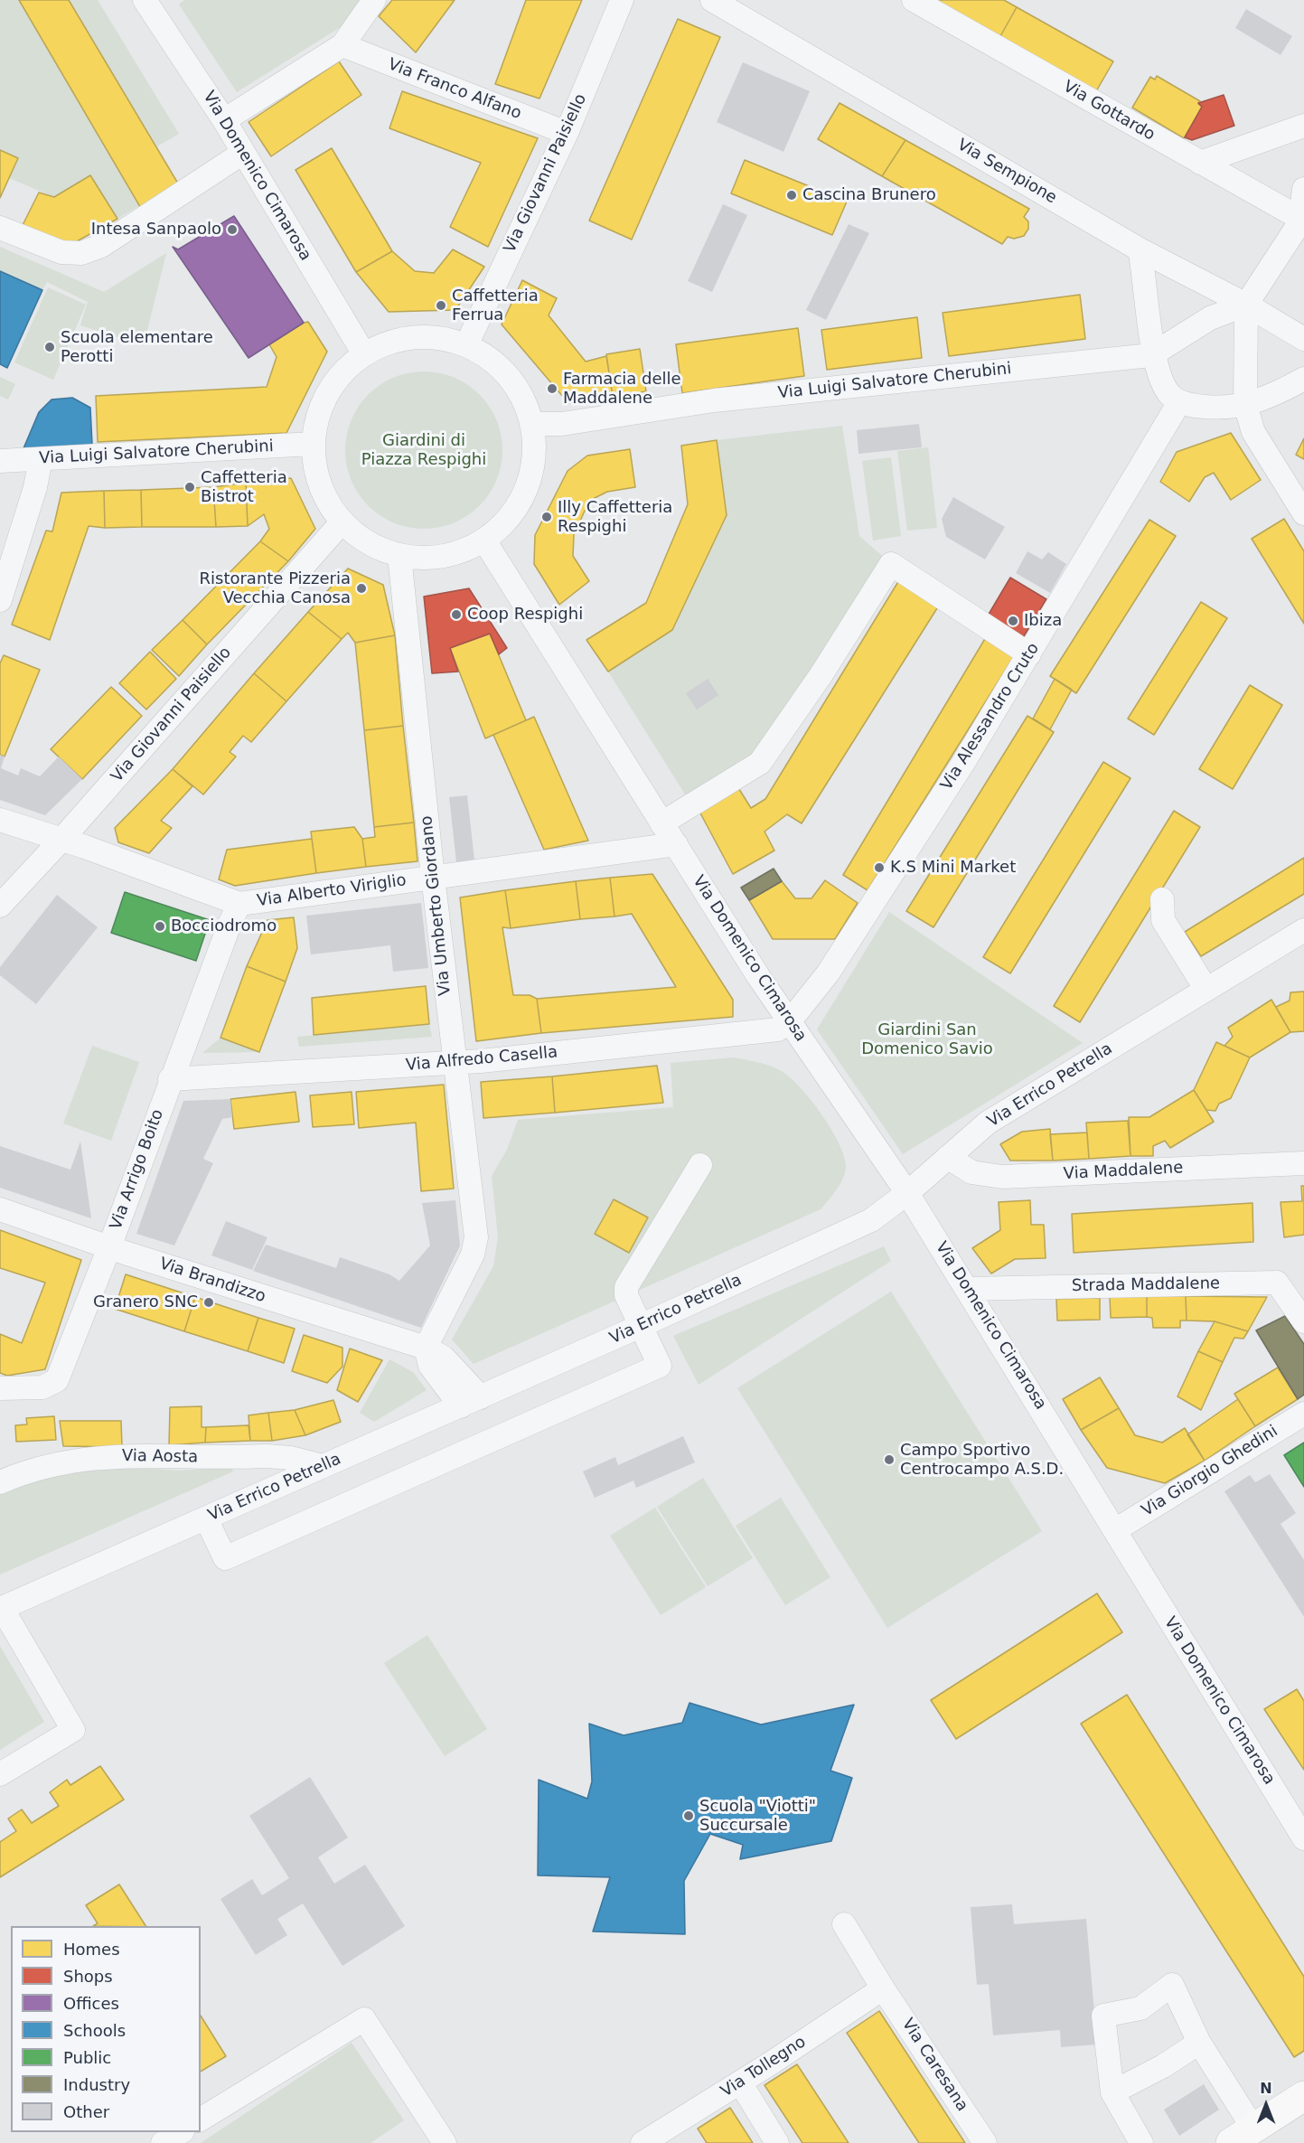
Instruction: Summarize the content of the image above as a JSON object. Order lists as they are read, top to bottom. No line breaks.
{"streets":{"street":["Via Franco Alfano","Via Gottardo","Via Sempione","Via Giovanni Paisiello","Via Domenico Cimarosa","Via Luigi Salvatore Cherubini","Via Alessandro Cruto","Via Alberto Viriglio","Via Umberto Giordano","Via Alfredo Casella","Via Errico Petrella","Via Arrigo Boito","Via Maddalene","Via Brandizzo","Strada Maddalene","Via Aosta","Via Giorgio Ghedini","Via Caresana","Via Tollegno"]},"crossings":[["Via Franco Alfano","Via Giovanni Paisiello"],["Via Sempione","Via Luigi Salvatore Cherubini"],["Via Giovanni Paisiello","Via Alberto Viriglio"],["Via Domenico Cimarosa","Via Alessandro Cruto"],["Via Domenico Cimarosa","Via Alberto Viriglio"],["Via Domenico Cimarosa","Via Alfredo Casella"],["Via Domenico Cimarosa","Via Errico Petrella"],["Via Domenico Cimarosa","Strada Maddalene"],["Via Domenico Cimarosa","Via Giorgio Ghedini"],["Via Alessandro Cruto","Via Alfredo Casella"],["Via Alberto Viriglio","Via Umberto Giordano"],["Via Alberto Viriglio","Via Arrigo Boito"],["Via Umberto Giordano","Via Alfredo Casella"],["Via Umberto Giordano","Via Brandizzo"],["Via Alfredo Casella","Via Arrigo Boito"],["Via Errico Petrella","Via Maddalene"],["Via Errico Petrella","Via Brandizzo"],["Via Errico Petrella","Via Aosta"],["Via Arrigo Boito","Via Brandizzo"],["Via Caresana","Via Tollegno"]],"parks":["Giardini di Piazza Respighi","Giardini San Domenico Savio"],"places":["Cascina Brunero","Intesa Sanpaolo","Caffetteria Ferrua","Scuola elementare Perotti","Farmacia delle Maddalene","Caffetteria Bistrot","Illy Caffetteria Respighi","Ristorante Pizzeria Vecchia Canosa","Coop Respighi","Ibiza","K.S Mini Market","Bocciodromo","Granero SNC","Campo Sportivo Centrocampo A.S.D.","Scuola \"Viotti\" Succursale"],"legend":["Homes","Shops","Offices","Schools","Public","Industry","Other"],"north":"top"}
